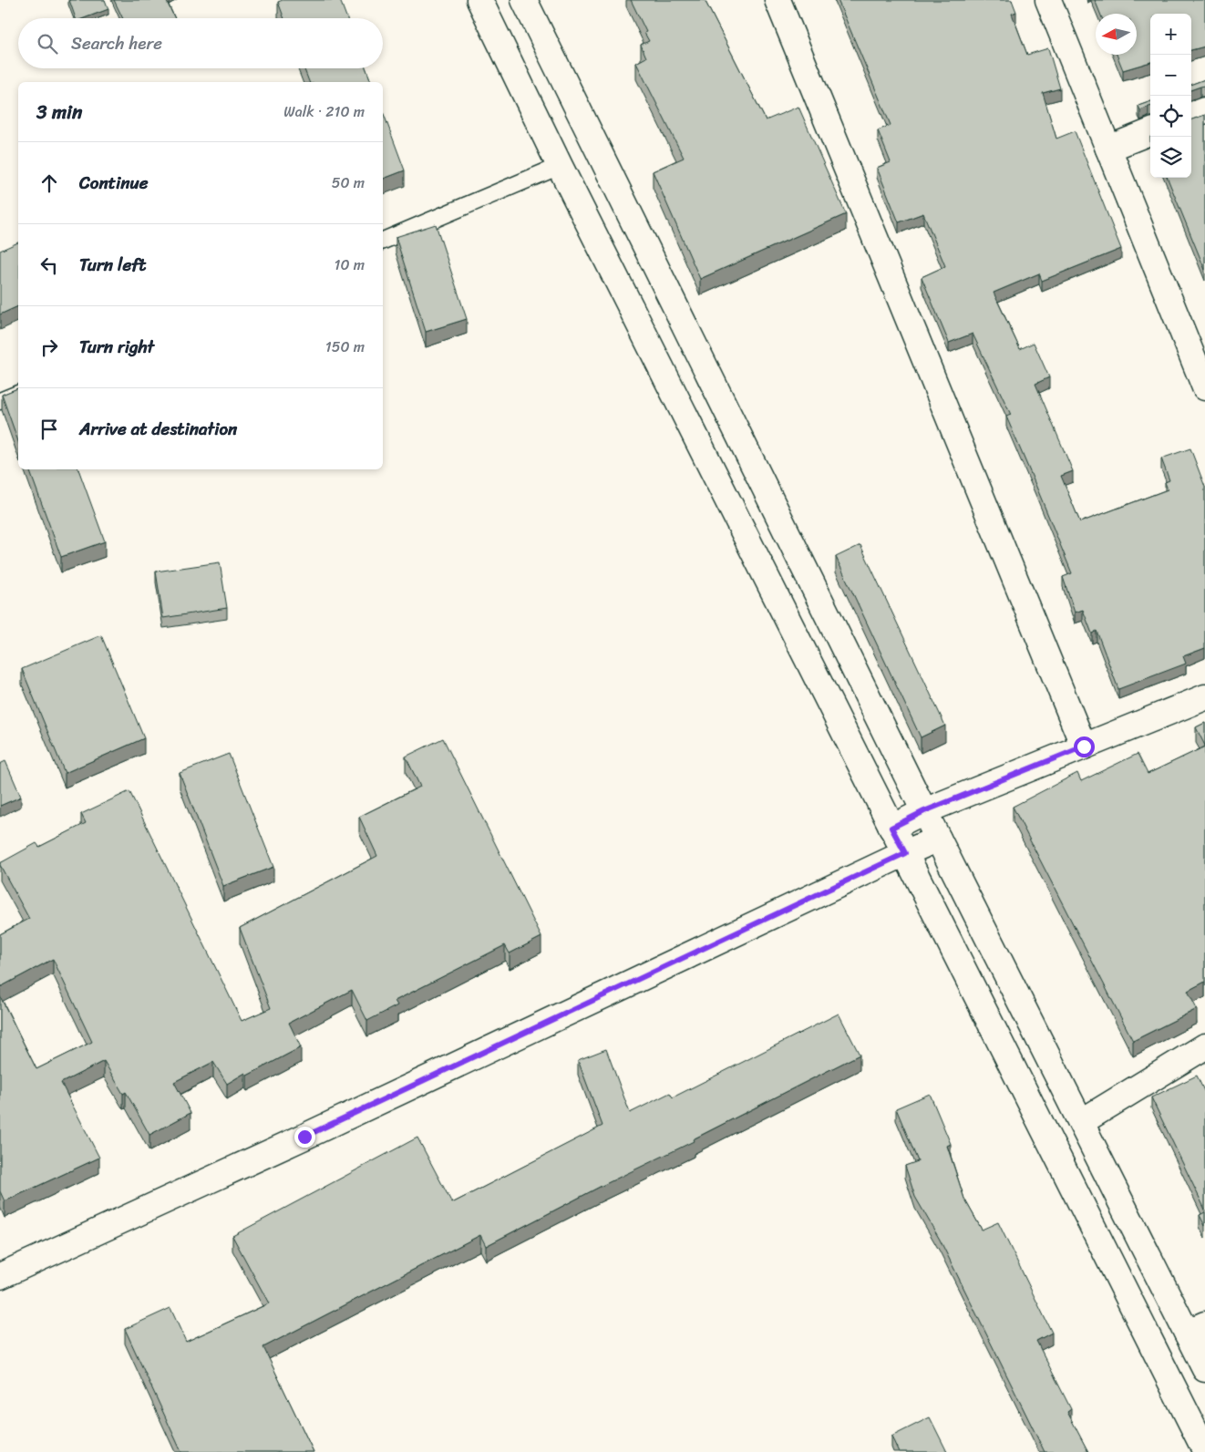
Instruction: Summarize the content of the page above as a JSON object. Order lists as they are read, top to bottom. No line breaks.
{"north":"left","page":{"map_buttons":["+","−"],"search":"Search here","heading":["3 min","Walk · 210 m"],"list":[["Continue","50 m"],["Turn left","10 m"],["Turn right","150 m"],"Arrive at destination"]}}
